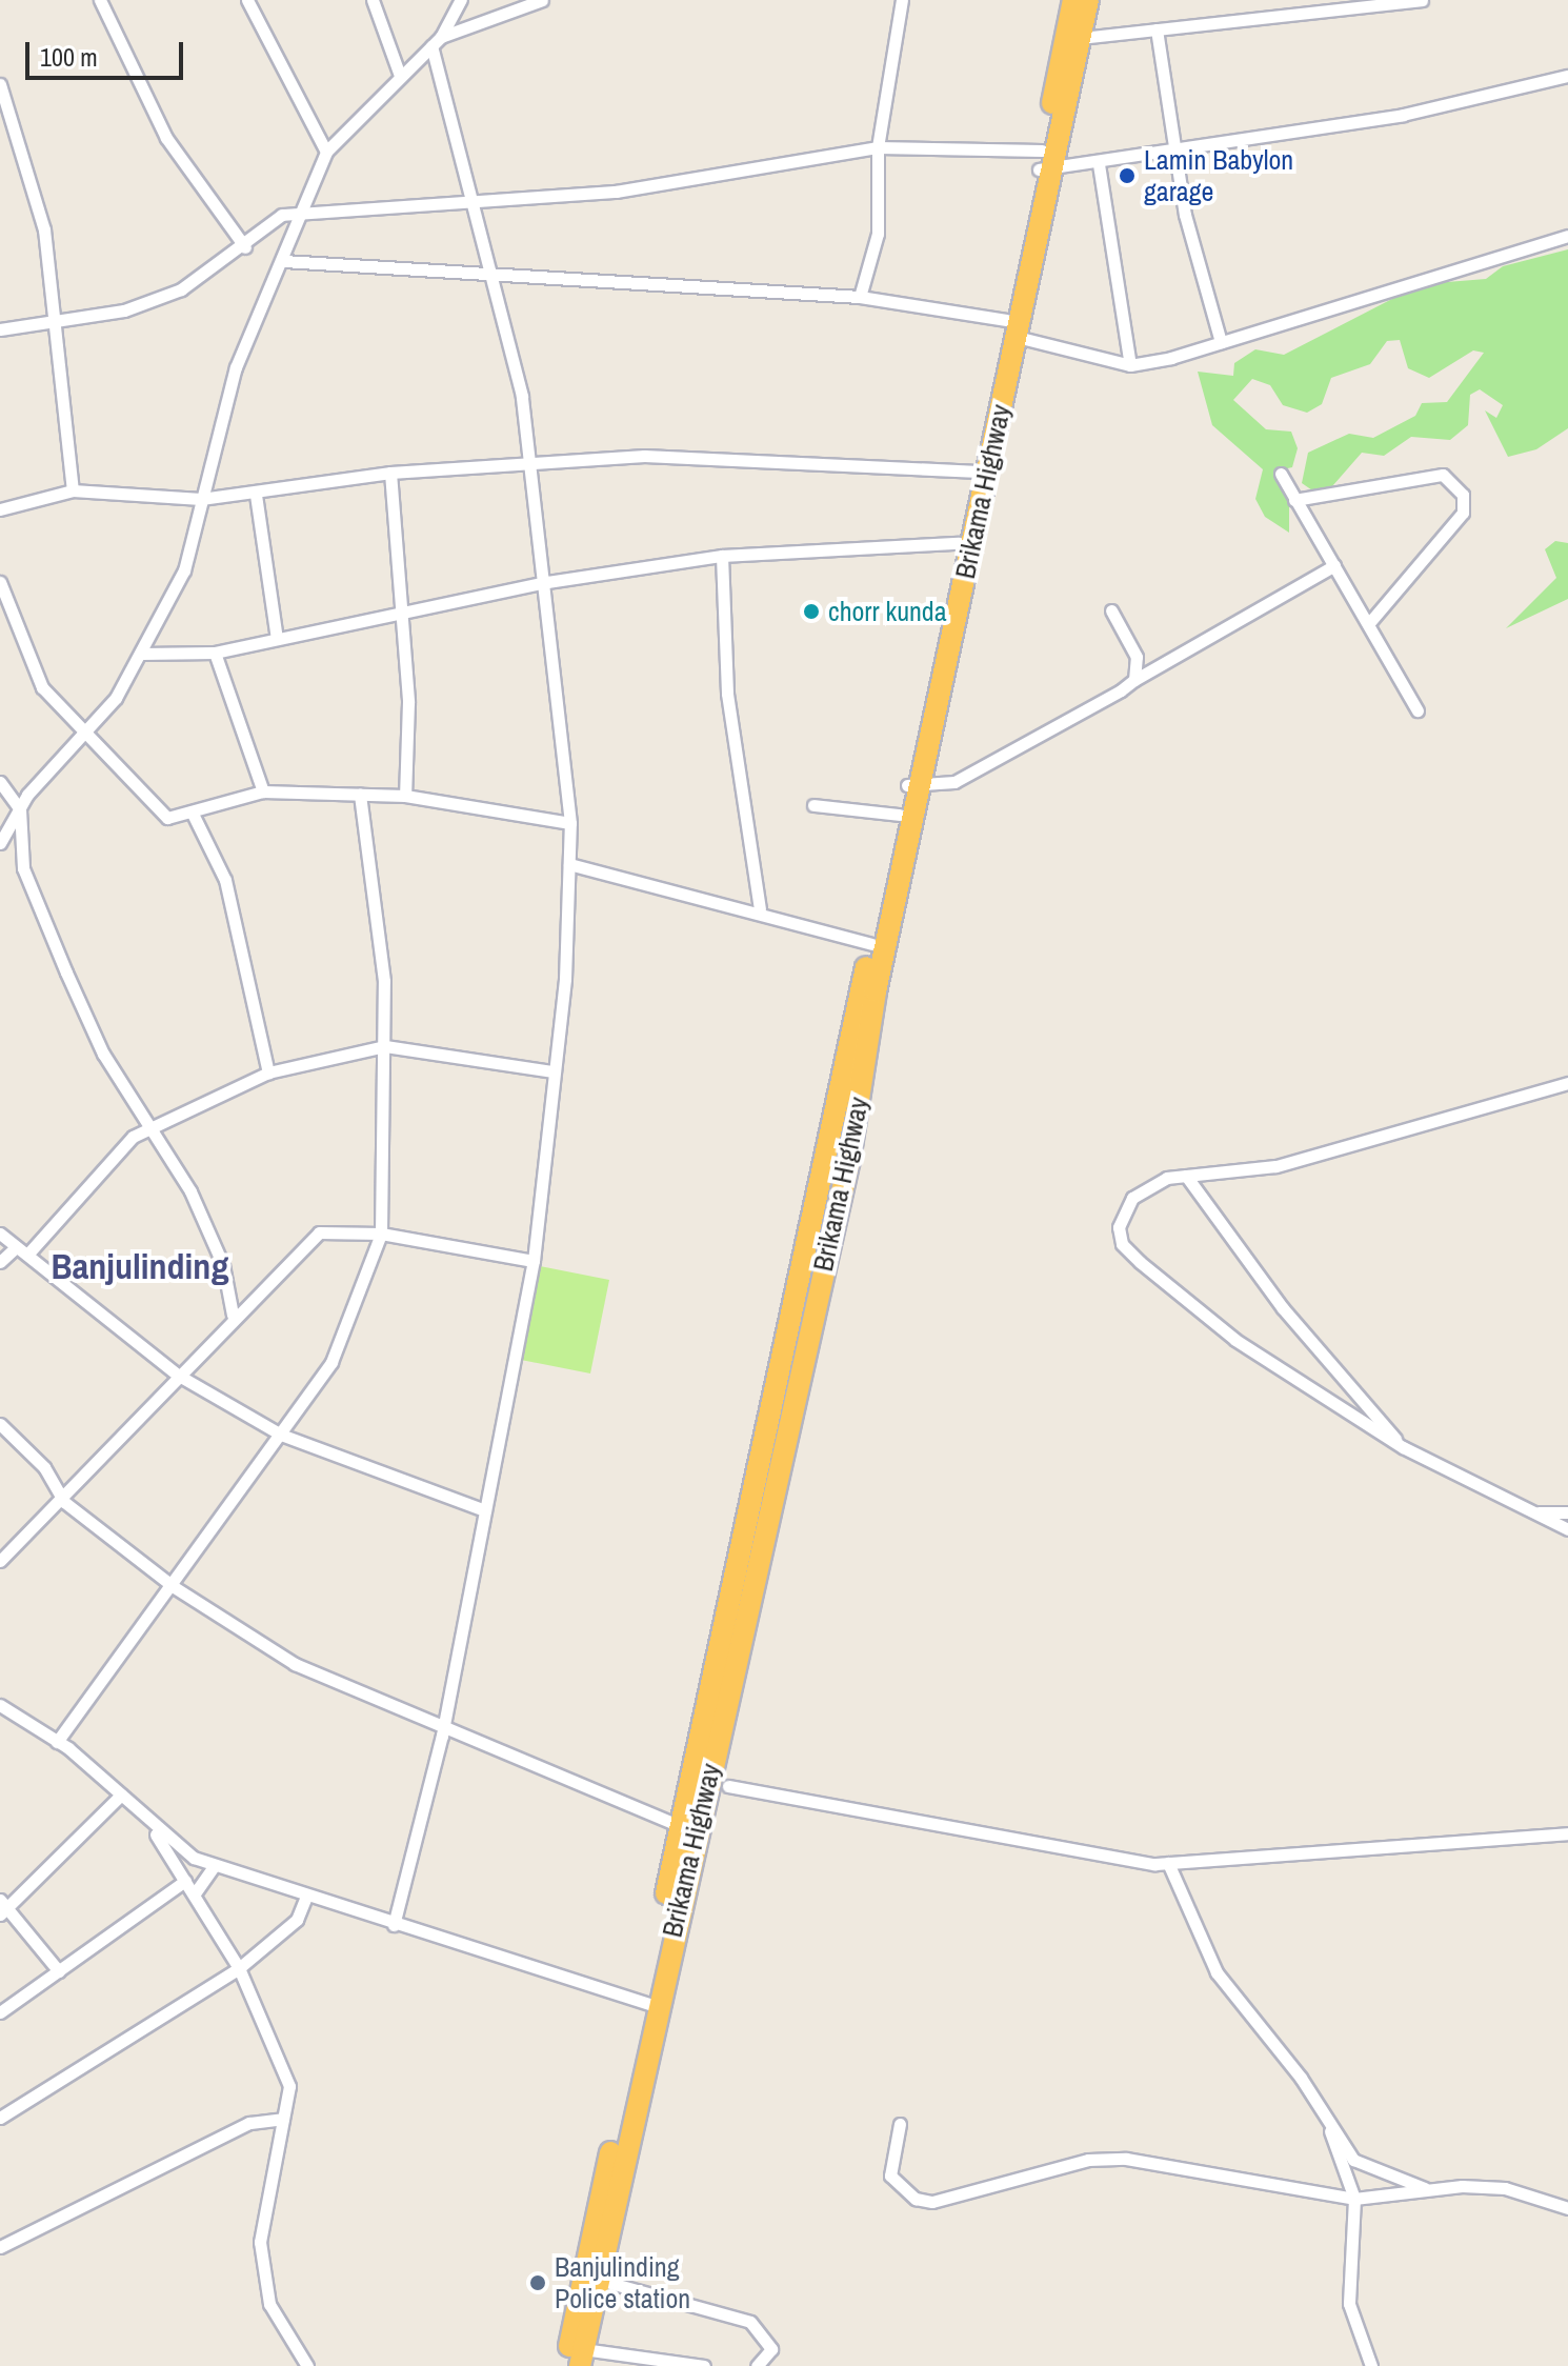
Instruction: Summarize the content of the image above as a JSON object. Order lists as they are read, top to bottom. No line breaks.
{"streets":{"highway":["Brikama Highway"]},"districts":["Banjulinding"],"places":["Lamin Babylon garage","chorr kunda","Banjulinding Police station"],"scale_bar":"100 m"}
